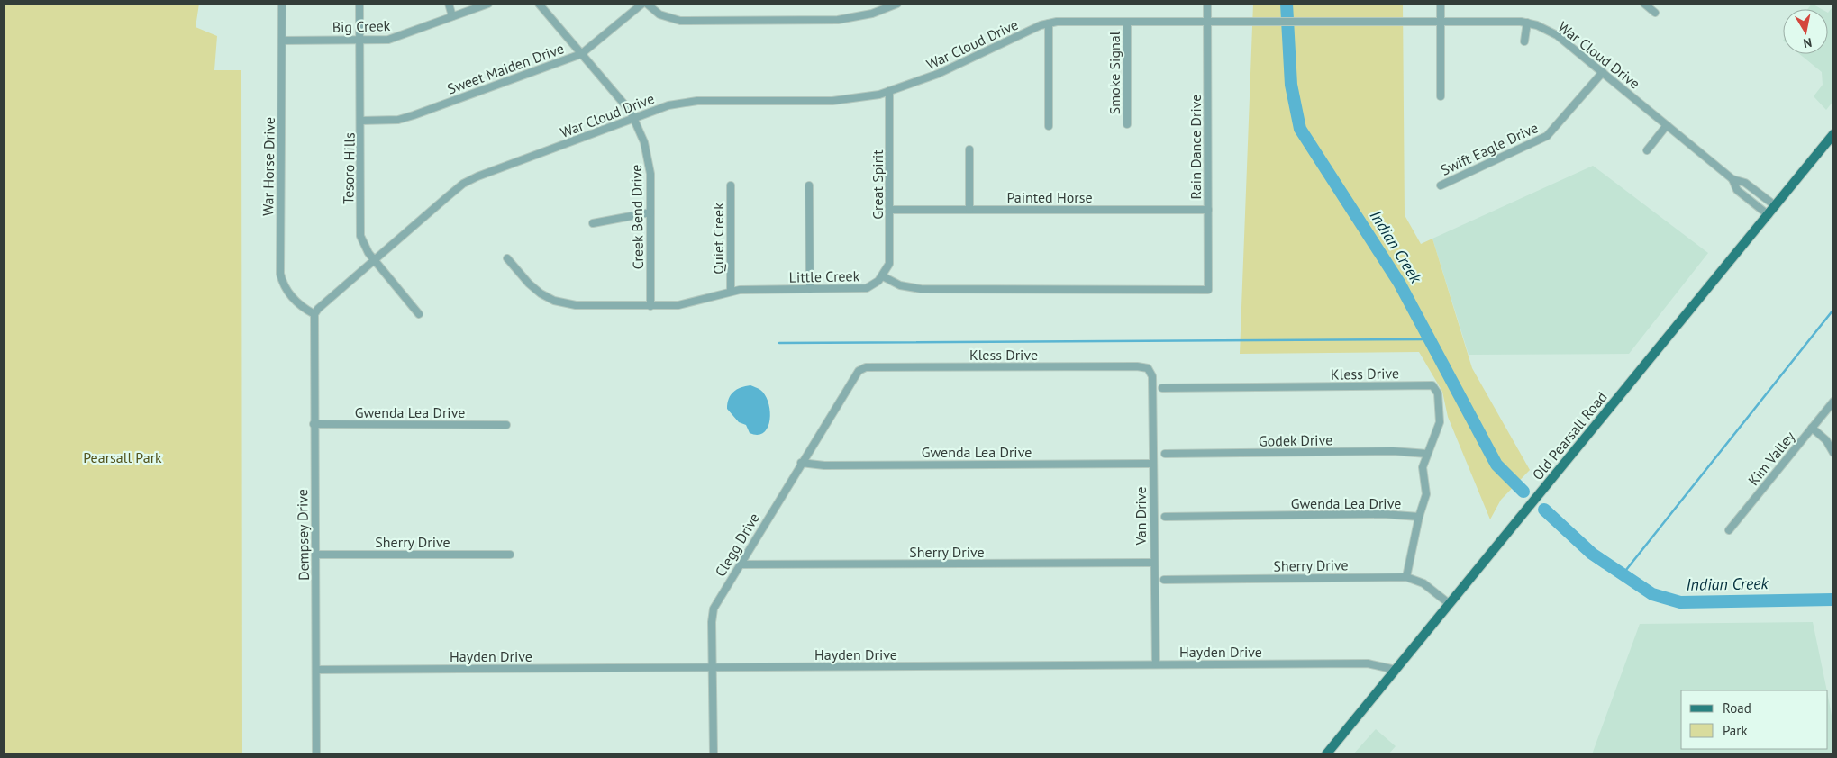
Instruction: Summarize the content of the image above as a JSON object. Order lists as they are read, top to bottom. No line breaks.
{"streets":{"main road":["Old Pearsall Road"],"street":["Big Creek","War Cloud Drive","Sweet Maiden Drive","Smoke Signal","Rain Dance Drive","Swift Eagle Drive","War Horse Drive","Tesoro Hills","Great Spirit","Painted Horse","Creek Bend Drive","Quiet Creek","Little Creek","Kless Drive","Gwenda Lea Drive","Godek Drive","Kim Valley","Van Drive","Dempsey Drive","Sherry Drive","Clegg Drive","Hayden Drive"]},"crossings":[["Big Creek","War Horse Drive"],["Big Creek","Tesoro Hills"],["War Cloud Drive","Smoke Signal"],["War Cloud Drive","Rain Dance Drive"],["War Cloud Drive","Swift Eagle Drive"],["War Cloud Drive","War Horse Drive"],["War Cloud Drive","Tesoro Hills"],["War Cloud Drive","Great Spirit"],["War Cloud Drive","Creek Bend Drive"],["War Cloud Drive","Old Pearsall Road"],["War Cloud Drive","Dempsey Drive"],["Sweet Maiden Drive","Tesoro Hills"],["Sweet Maiden Drive","Creek Bend Drive"],["Rain Dance Drive","Great Spirit"],["Rain Dance Drive","Painted Horse"],["Rain Dance Drive","Little Creek"],["War Horse Drive","Dempsey Drive"],["Great Spirit","Painted Horse"],["Great Spirit","Little Creek"],["Creek Bend Drive","Little Creek"],["Quiet Creek","Little Creek"],["Kless Drive","Godek Drive"],["Kless Drive","Van Drive"],["Kless Drive","Clegg Drive"],["Gwenda Lea Drive","Van Drive"],["Gwenda Lea Drive","Dempsey Drive"],["Gwenda Lea Drive","Clegg Drive"],["Old Pearsall Road","Sherry Drive"],["Old Pearsall Road","Hayden Drive"],["Van Drive","Sherry Drive"],["Van Drive","Hayden Drive"],["Dempsey Drive","Sherry Drive"],["Dempsey Drive","Hayden Drive"],["Sherry Drive","Clegg Drive"],["Clegg Drive","Hayden Drive"]],"water":["Indian Creek"],"parks":["Pearsall Park"],"legend":["Road","Park"],"north":"bottom"}
